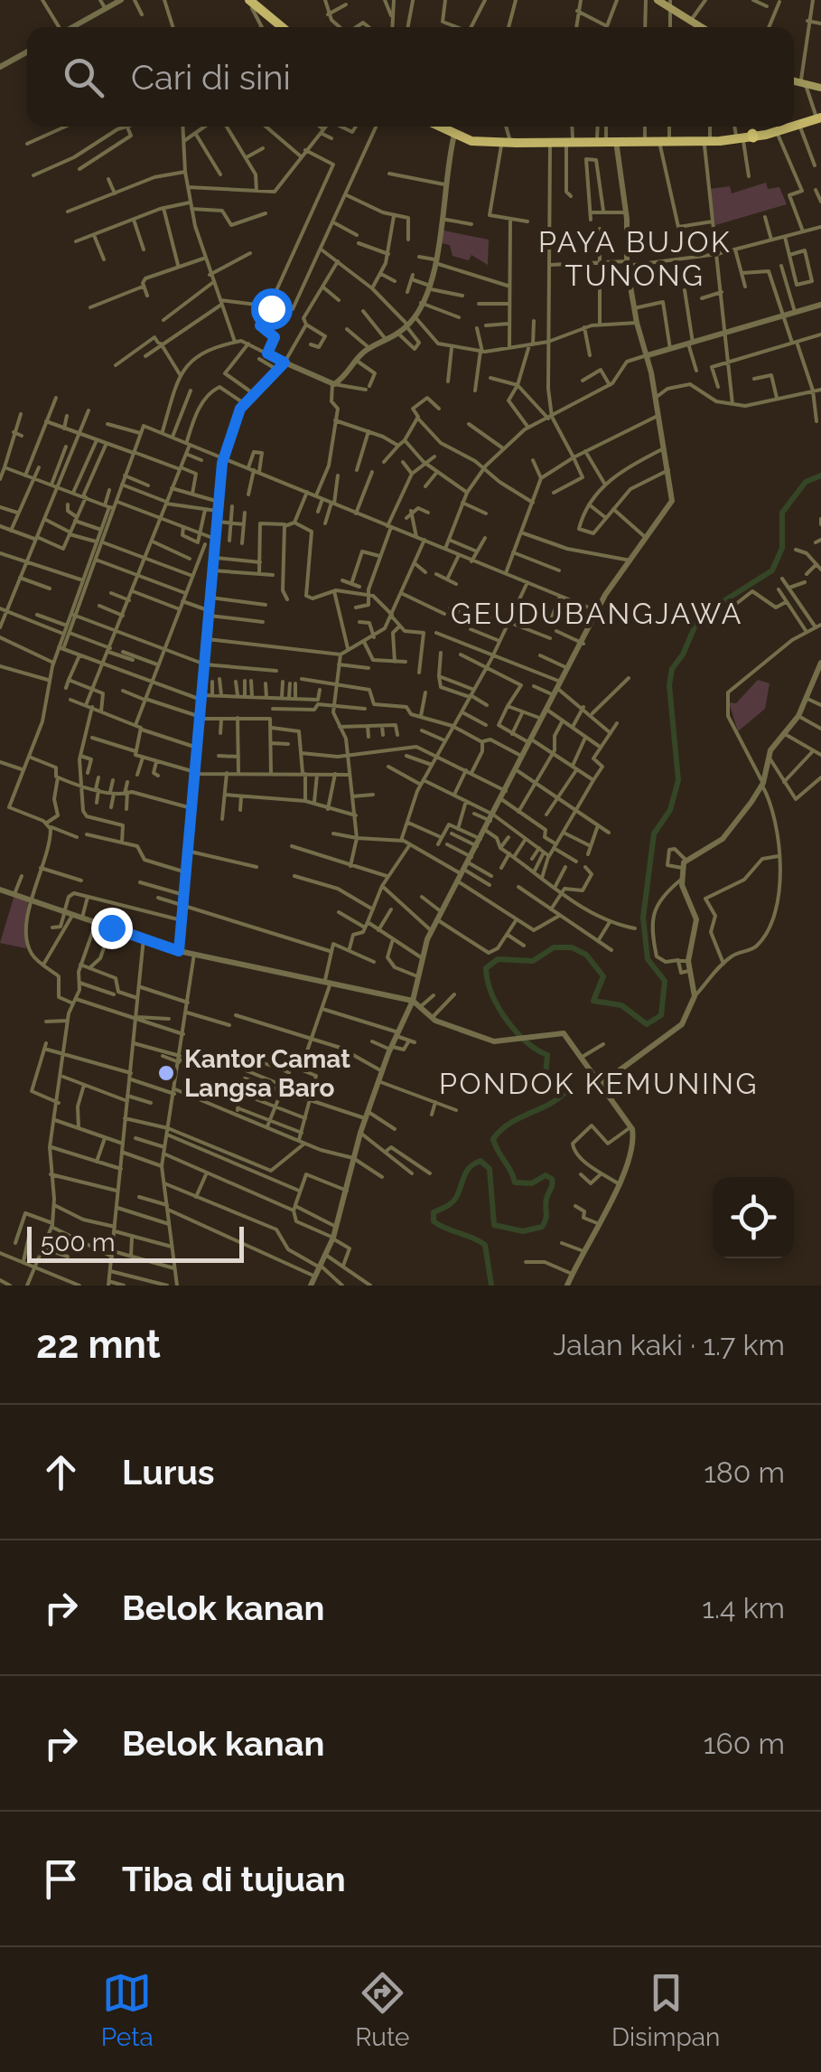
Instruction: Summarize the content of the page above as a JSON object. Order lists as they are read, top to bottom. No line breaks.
{"districts":["PAYA BUJOK TUNONG","GEUDUBANGJAWA","PONDOK KEMUNING"],"places":["Kantor Camat Langsa Baro"],"scale_bar":"500 m","page":{"search":"Cari di sini","scale":"500 m","heading":["22 mnt","Jalan kaki · 1.7 km"],"list":[["Lurus","180 m"],["Belok kanan","1.4 km"],["Belok kanan","160 m"],"Tiba di tujuan"],"nav":["Peta","Rute","Disimpan"]}}
